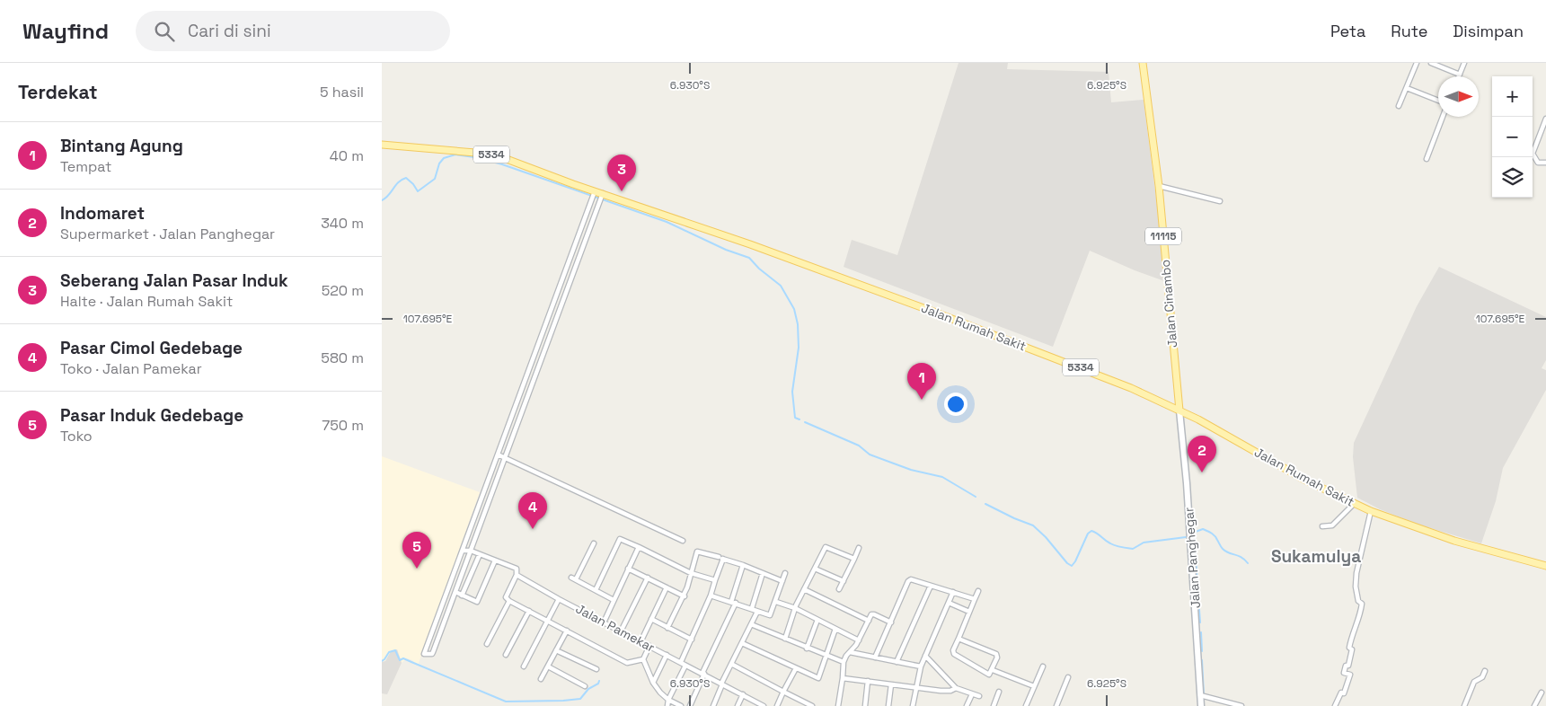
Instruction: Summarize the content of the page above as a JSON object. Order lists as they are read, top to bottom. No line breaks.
{"streets":{"main road":["5334","11115","Jalan Cinambo","Jalan Rumah Sakit"],"street":["Jalan Panghegar","Jalan Pamekar"]},"crossings":[["Jalan Cinambo","Jalan Rumah Sakit"],["Jalan Cinambo","Jalan Panghegar"],["Jalan Rumah Sakit","Jalan Panghegar"]],"districts":["Sukamulya"],"north":"right","page":{"header":"Wayfind","search":"Cari di sini","nav":["Peta","Rute","Disimpan"],"heading":["Terdekat","5 hasil"],"map_buttons":["+","−"],"list":[{"mark":"1","name":"Bintang Agung","note":"Tempat","value":"40 m"},{"mark":"2","name":"Indomaret","note":"Supermarket · Jalan Panghegar","value":"340 m"},{"mark":"3","name":"Seberang Jalan Pasar Induk","note":"Halte · Jalan Rumah Sakit","value":"520 m"},{"mark":"4","name":"Pasar Cimol Gedebage","note":"Toko · Jalan Pamekar","value":"580 m"},{"mark":"5","name":"Pasar Induk Gedebage","note":"Toko","value":"750 m"}],"pins":["3","1","2","4","5"]},"coordinates":["6.930°S","6.925°S","107.695°E"]}
